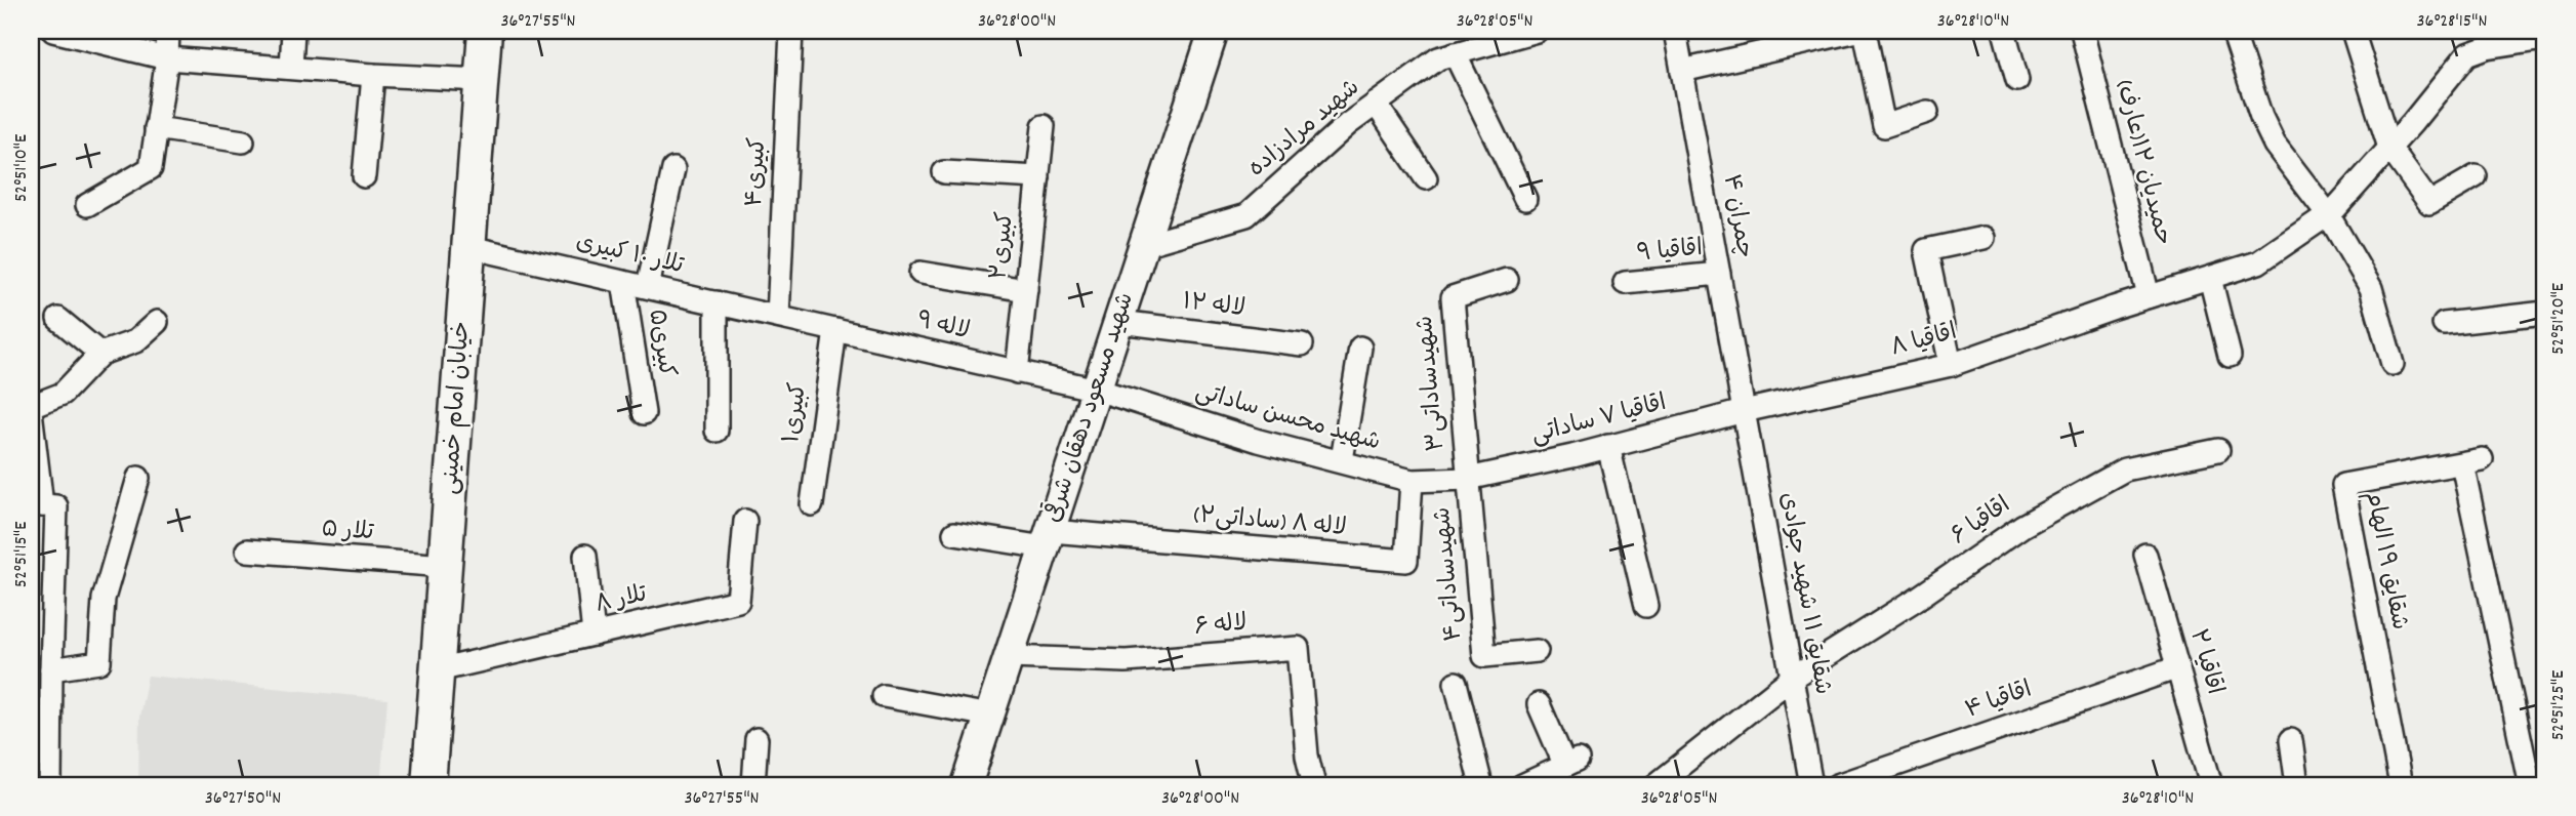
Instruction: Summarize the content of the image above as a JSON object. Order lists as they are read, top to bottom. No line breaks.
{"streets":{"main road":["خیابان امام خمینی","شهید مسعود دهقان شرقی"],"street":["شهید مرادزاده","حمیدیان ۱۲(عارف)","کبیری۴","چمران ۴","کبیری۲","اقاقیا ۹","تلار ۱۰ کبیری","لاله ۱۲","لاله ۹","اقاقیا ۸","کبیری۵","شهیدساداتی۳","کبیری۱","شهید محسن ساداتی","اقاقیا ۷ ساداتی","اقاقیا ۶","لاله ۸ (ساداتی۲)","تلار ۵","شقایق ۱۹ الهام","شهیدساداتی۴","شقایق ۱۱ شهید جوادی","تلار ۸","لاله ۶","اقاقیا ۲","اقاقیا ۴"]},"crossings":[["شهید مرادزاده","شهید مسعود دهقان شرقی"],["حمیدیان ۱۲(عارف)","اقاقیا ۸"],["کبیری۴","تلار ۱۰ کبیری"],["کبیری۴","لاله ۹"],["چمران ۴","اقاقیا ۹"],["چمران ۴","اقاقیا ۸"],["چمران ۴","اقاقیا ۷ ساداتی"],["چمران ۴","شقایق ۱۱ شهید جوادی"],["کبیری۲","لاله ۹"],["تلار ۱۰ کبیری","لاله ۹"],["تلار ۱۰ کبیری","کبیری۵"],["تلار ۱۰ کبیری","خیابان امام خمینی"],["لاله ۱۲","شهید مسعود دهقان شرقی"],["لاله ۹","شهید مسعود دهقان شرقی"],["لاله ۹","کبیری۱"],["لاله ۹","شهید محسن ساداتی"],["اقاقیا ۸","اقاقیا ۷ ساداتی"],["اقاقیا ۸","شقایق ۱۱ شهید جوادی"],["شهیدساداتی۳","شهید محسن ساداتی"],["شهیدساداتی۳","اقاقیا ۷ ساداتی"],["شهیدساداتی۳","شهیدساداتی۴"],["خیابان امام خمینی","تلار ۵"],["خیابان امام خمینی","تلار ۸"],["شهید مسعود دهقان شرقی","شهید محسن ساداتی"],["شهید مسعود دهقان شرقی","لاله ۸ (ساداتی۲)"],["شهید مسعود دهقان شرقی","لاله ۶"],["شهید محسن ساداتی","اقاقیا ۷ ساداتی"],["شهید محسن ساداتی","لاله ۸ (ساداتی۲)"],["شهید محسن ساداتی","شهیدساداتی۴"],["اقاقیا ۷ ساداتی","شهیدساداتی۴"],["اقاقیا ۷ ساداتی","شقایق ۱۱ شهید جوادی"],["اقاقیا ۶","شقایق ۱۱ شهید جوادی"],["اقاقیا ۲","اقاقیا ۴"]],"coordinates":["36°27'55\"N","36°28'00\"N","36°28'05\"N","36°28'10\"N","36°28'15\"N","52°51'10\"E","52°51'20\"E","52°51'15\"E","52°51'25\"E","36°27'50\"N"]}
